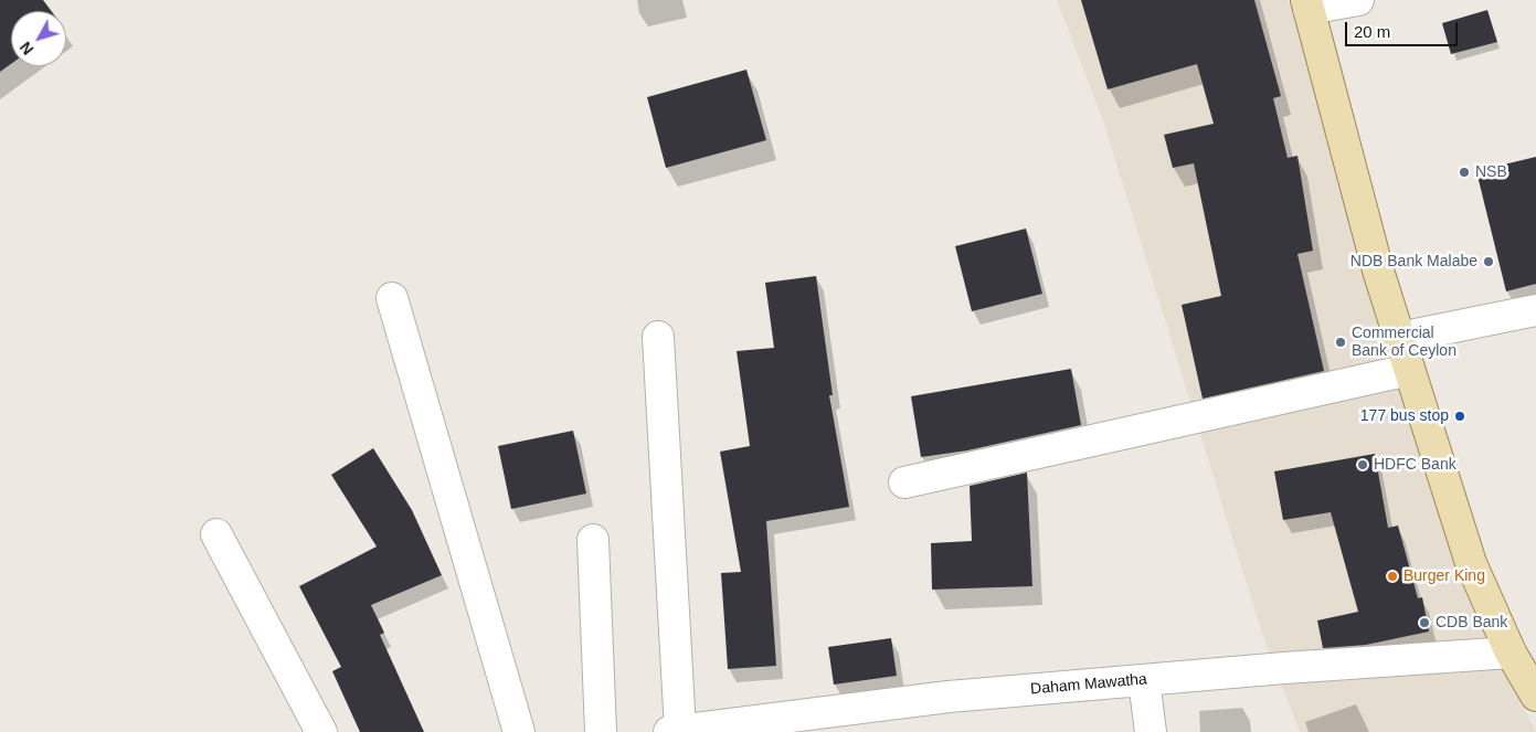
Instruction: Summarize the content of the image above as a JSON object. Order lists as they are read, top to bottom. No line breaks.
{"streets":{"street":["Daham Mawatha"]},"places":["NSB","NDB Bank Malabe","Commercial Bank of Ceylon","177 bus stop","HDFC Bank","Burger King","CDB Bank"],"scale_bar":"20 m","north":"bottom left"}
